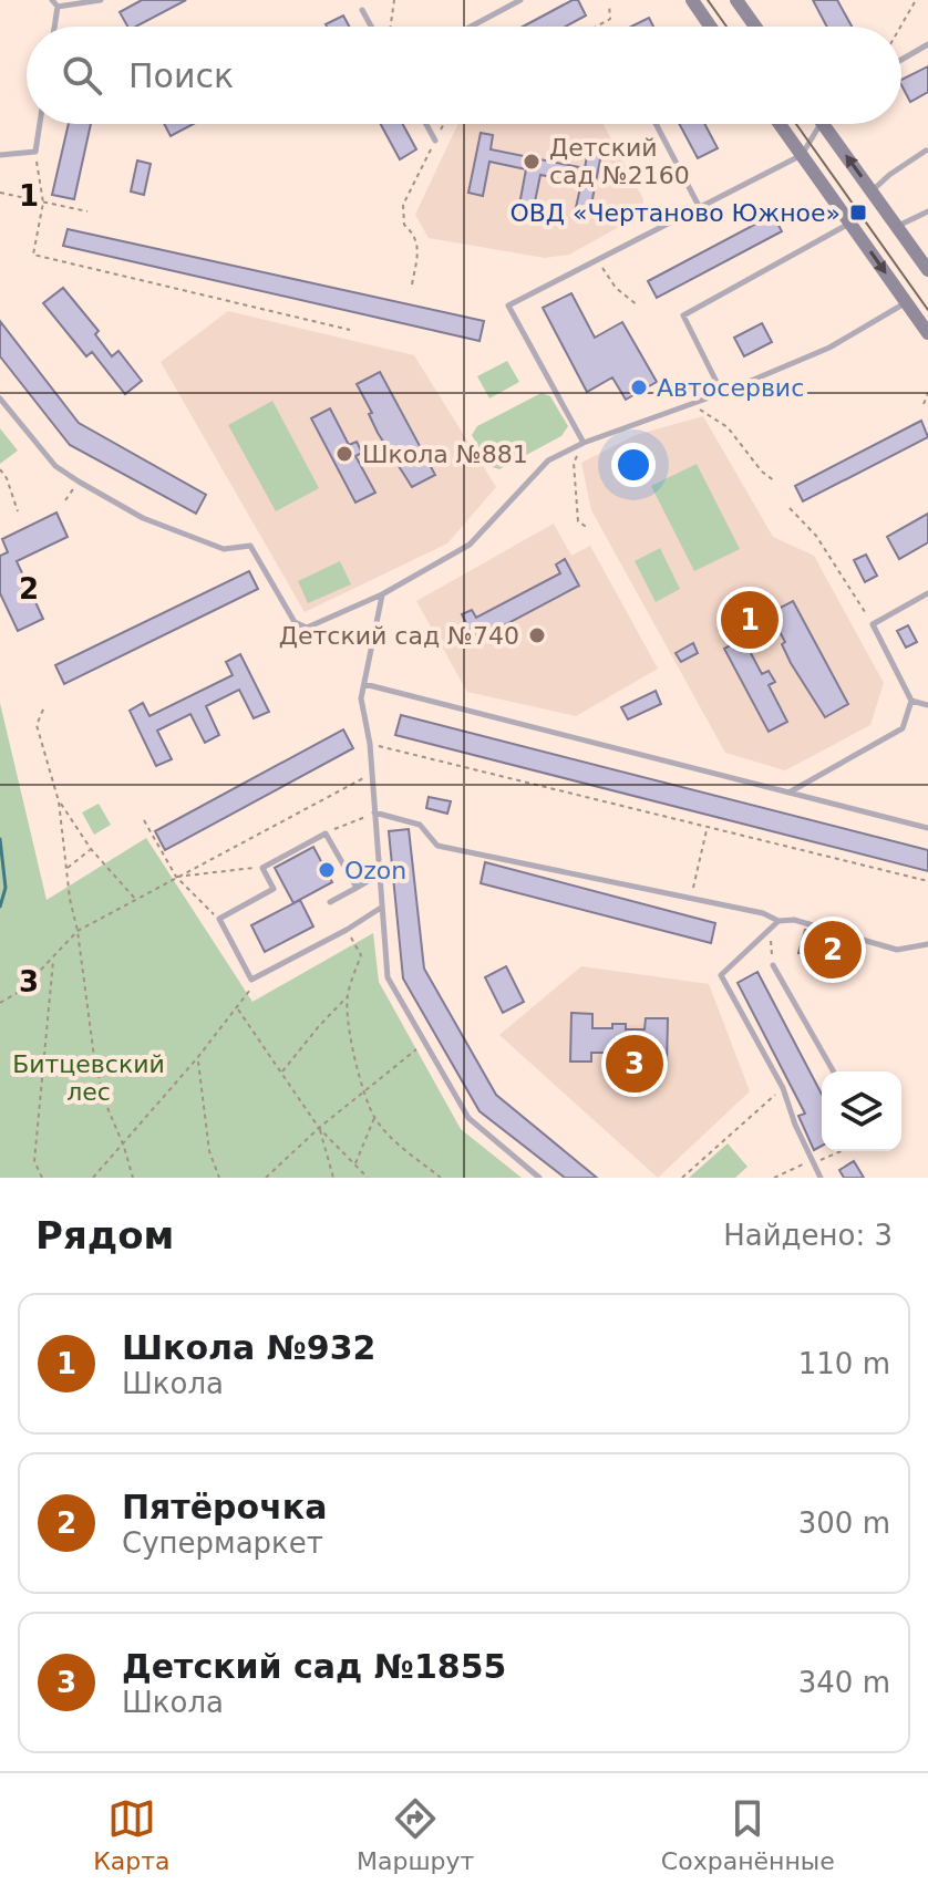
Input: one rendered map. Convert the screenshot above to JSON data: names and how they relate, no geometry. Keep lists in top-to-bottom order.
{
  "parks": ["Битцевский лес"],
  "places": {
    "other": [
      "Детский сад №2160",
      "Автосервис",
      "Школа №881",
      "Детский сад №740",
      "Ozon"
    ],
    "transit": ["ОВД «Чертаново Южное»"]
  },
  "page": {
    "search": "Поиск",
    "pins": ["1", "2", "3"],
    "heading": ["Рядом", "Найдено: 3"],
    "list": [
      {
        "mark": "1",
        "name": "Школа №932",
        "note": "Школа",
        "value": "110 m"
      },
      {
        "mark": "2",
        "name": "Пятёрочка",
        "note": "Супермаркет",
        "value": "300 m"
      },
      {
        "mark": "3",
        "name": "Детский сад №1855",
        "note": "Школа",
        "value": "340 m"
      }
    ],
    "nav": ["Карта", "Маршрут", "Сохранённые"]
  },
  "grid": {
    "rows": ["1", "2", "3"]
  }
}
